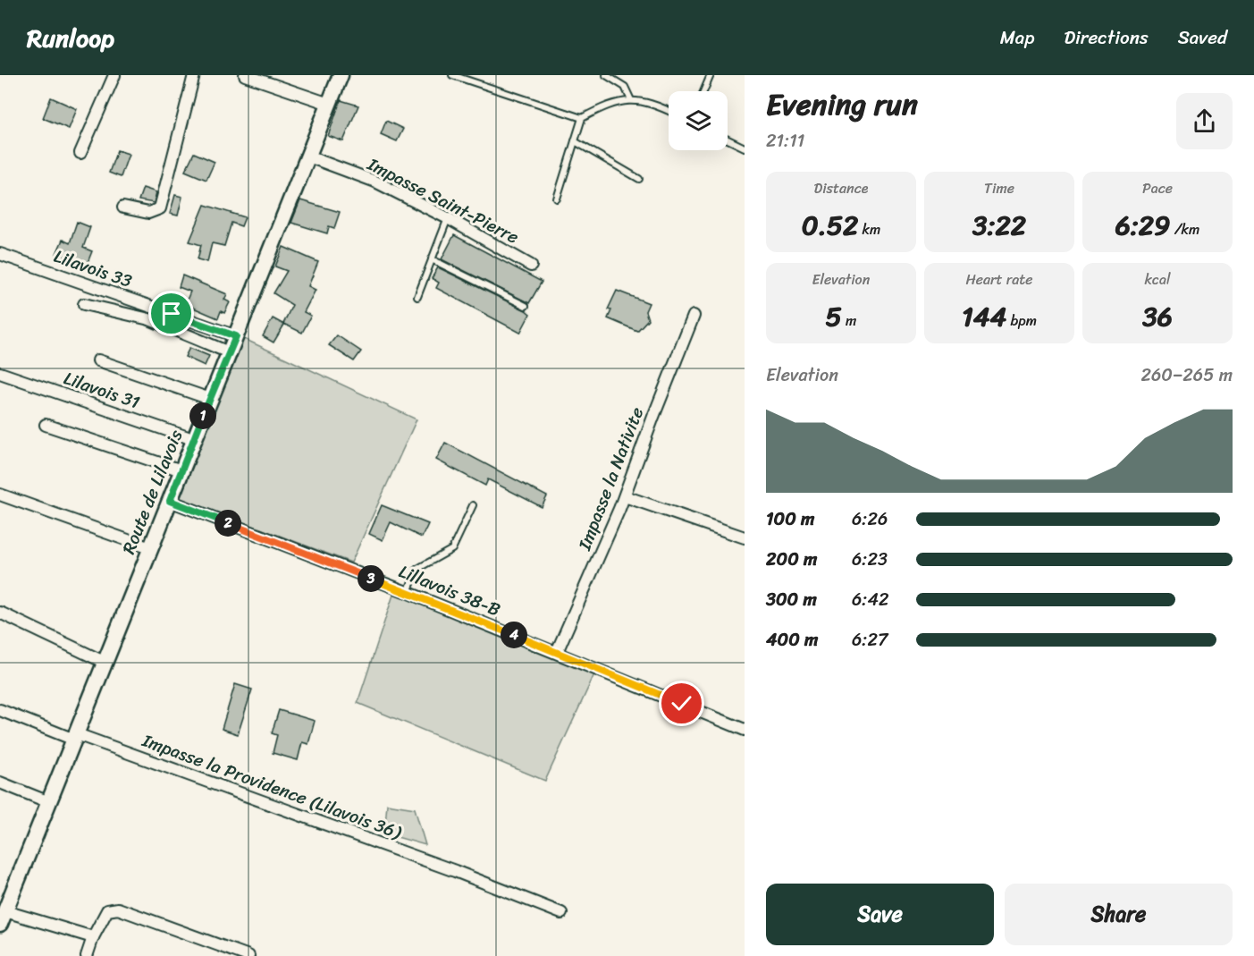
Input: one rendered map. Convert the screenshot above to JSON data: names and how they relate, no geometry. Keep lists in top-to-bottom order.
{
  "streets": {
    "main road": ["Route de Lilavois"],
    "street": [
      "Impasse Saint-Pierre",
      "Lilavois 33",
      "Lilavois 31",
      "Impasse la Nativite",
      "Lillavois 38-B",
      "Impasse la Providence (Lilavois 36)"
    ]
  },
  "crossings": [
    ["Impasse Saint-Pierre", "Route de Lilavois"],
    ["Lilavois 33", "Route de Lilavois"],
    ["Lilavois 31", "Route de Lilavois"],
    ["Impasse la Nativite", "Lillavois 38-B"],
    ["Route de Lilavois", "Lillavois 38-B"],
    ["Route de Lilavois", "Impasse la Providence (Lilavois 36)"]
  ],
  "page": {
    "header": "Runloop",
    "nav": ["Map", "Directions", "Saved"],
    "heading": ["Evening run", "21:11"],
    "stats": [
      ["Distance", "0.52 km"],
      ["Time", "3:22"],
      ["Pace", "6:29 /km"],
      ["Elevation", "5 m"],
      ["Heart rate", "144 bpm"],
      ["kcal", "36"]
    ],
    "chart": ["Elevation", "260–265 m"],
    "pins": [
      "1",
      "2",
      "3",
      "4"
    ],
    "list": [
      {
        "name": "100 m",
        "note": "6:26"
      },
      {
        "name": "200 m",
        "note": "6:23"
      },
      {
        "name": "300 m",
        "note": "6:42"
      },
      {
        "name": "400 m",
        "note": "6:27"
      }
    ],
    "buttons": ["Save", "Share"]
  }
}
